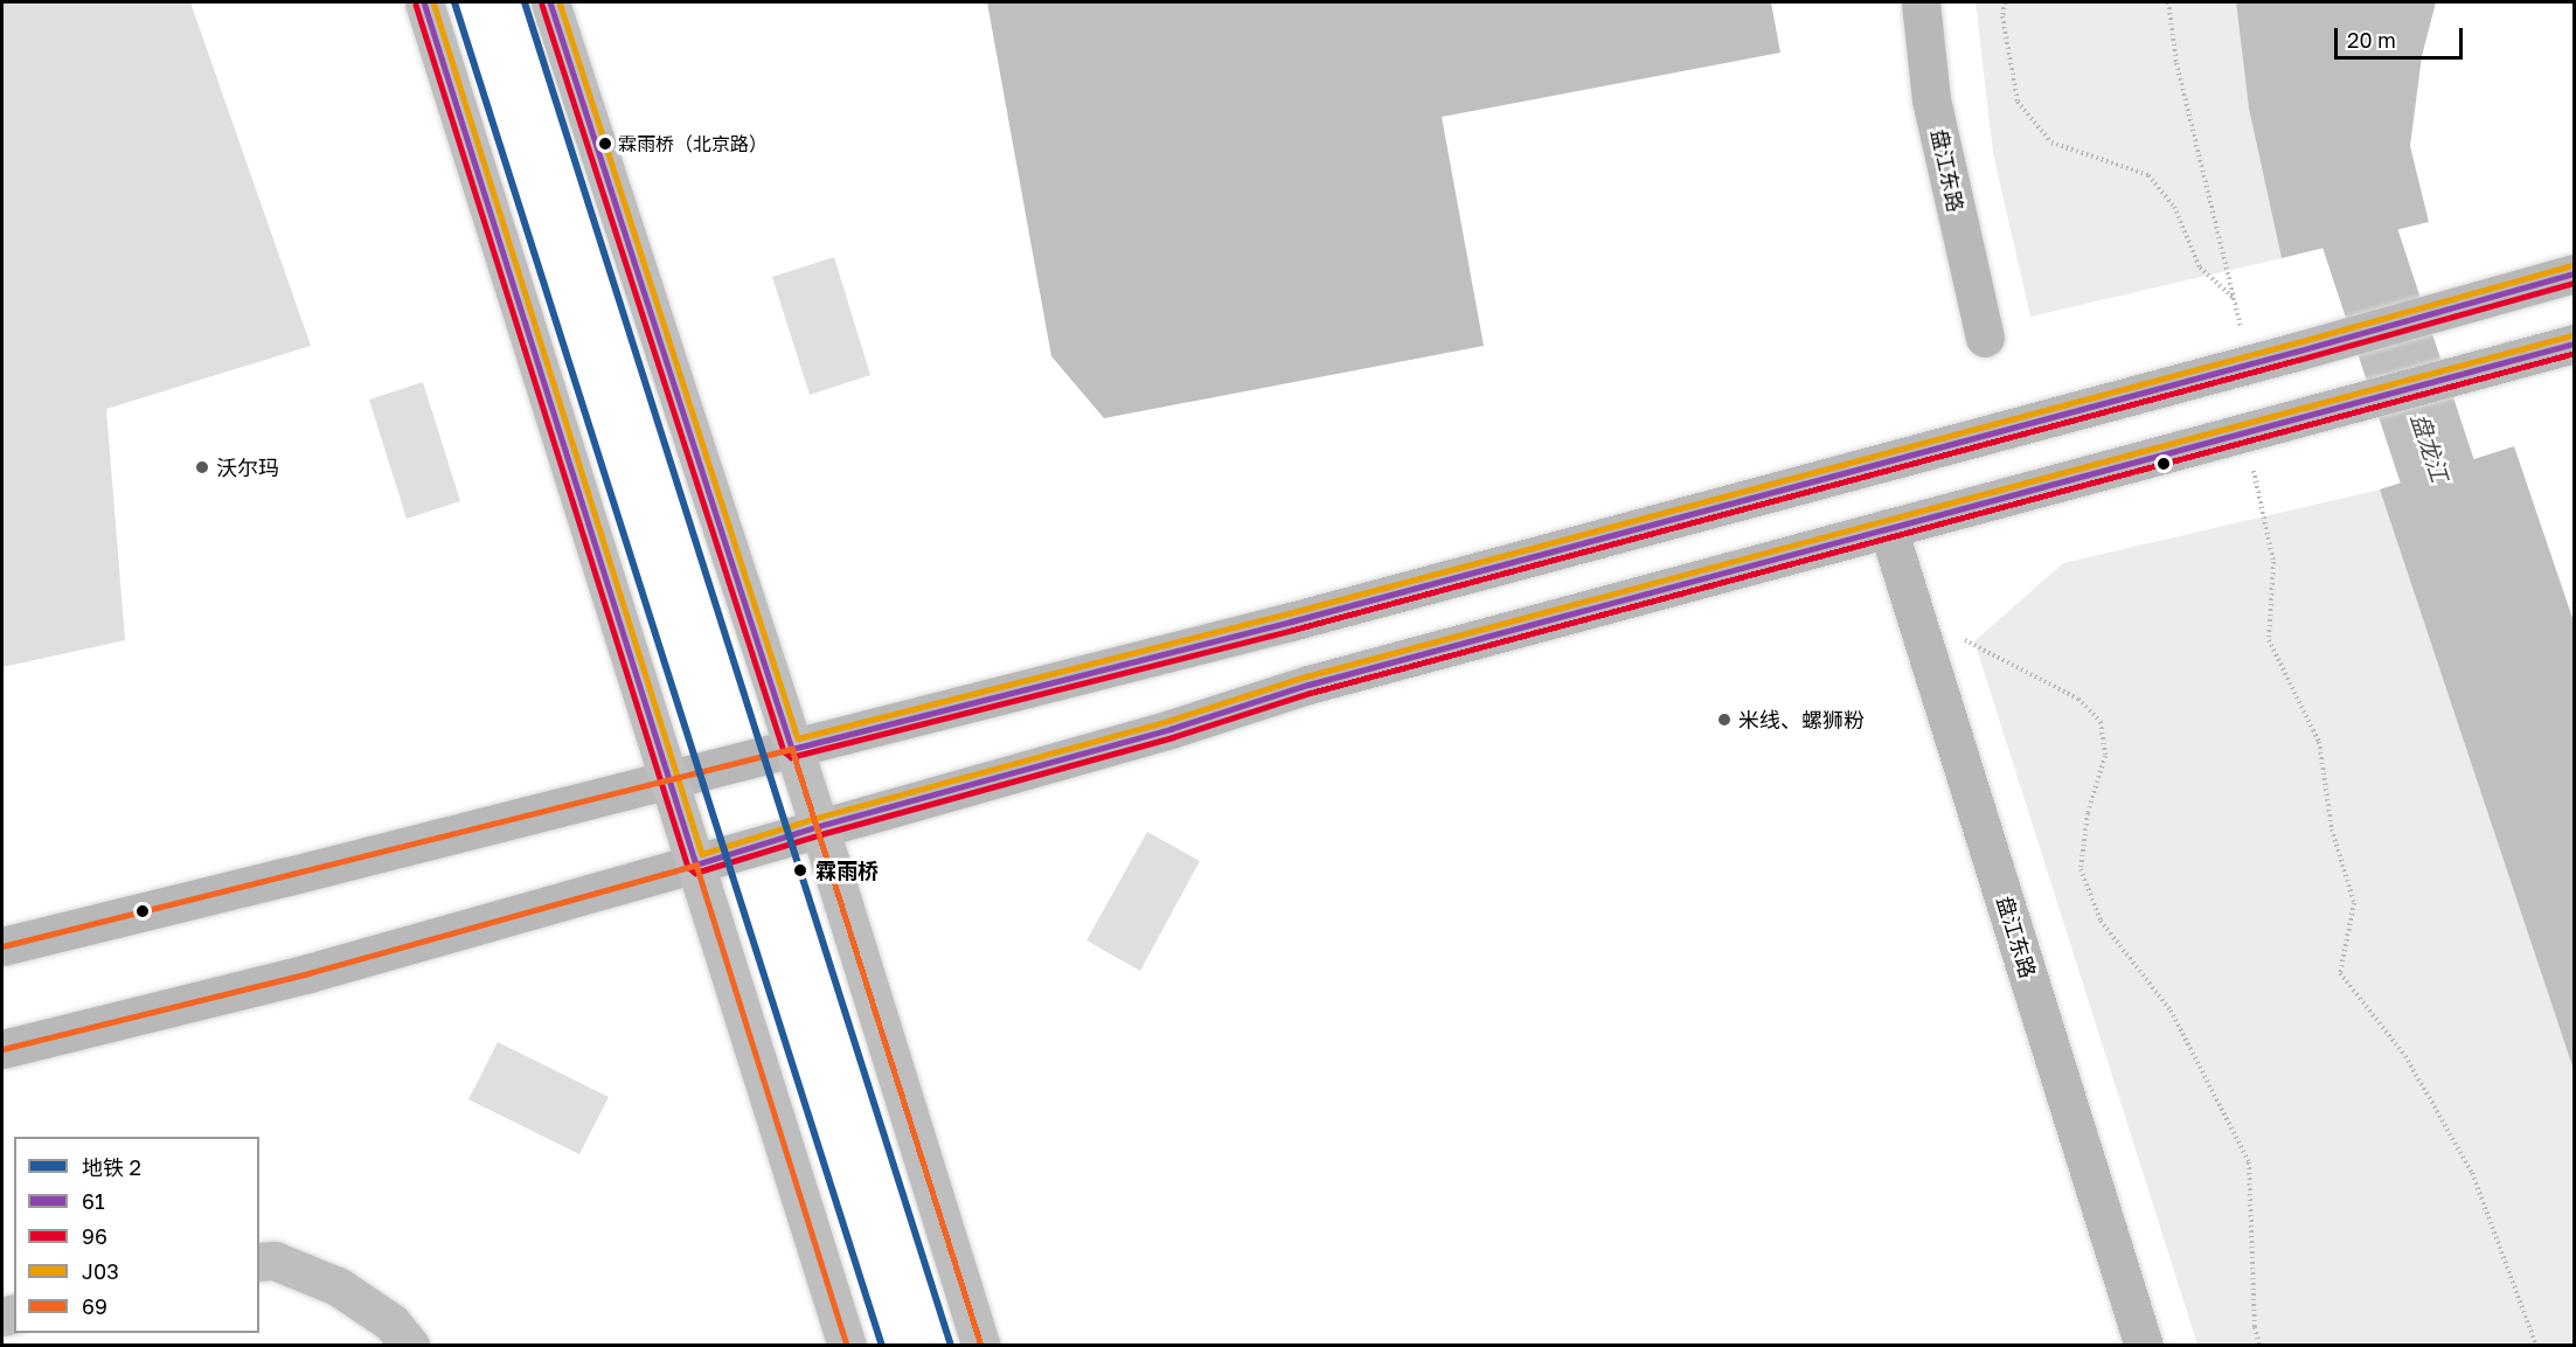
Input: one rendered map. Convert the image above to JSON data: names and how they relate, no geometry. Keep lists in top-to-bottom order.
{
  "streets": {
    "main road": ["盘江东路"]
  },
  "water": ["盘龙江"],
  "places": [
    "霖雨桥（北京路）",
    "沃尔玛",
    "米线、螺狮粉",
    "霖雨桥"
  ],
  "lines": [
    "metro line 2",
    "transit line 61",
    "transit line J03",
    "transit line 96",
    "transit line 69"
  ],
  "legend": [
    "地铁 2",
    "61",
    "96",
    "J03",
    "69"
  ],
  "scale_bar": "20 m"
}
